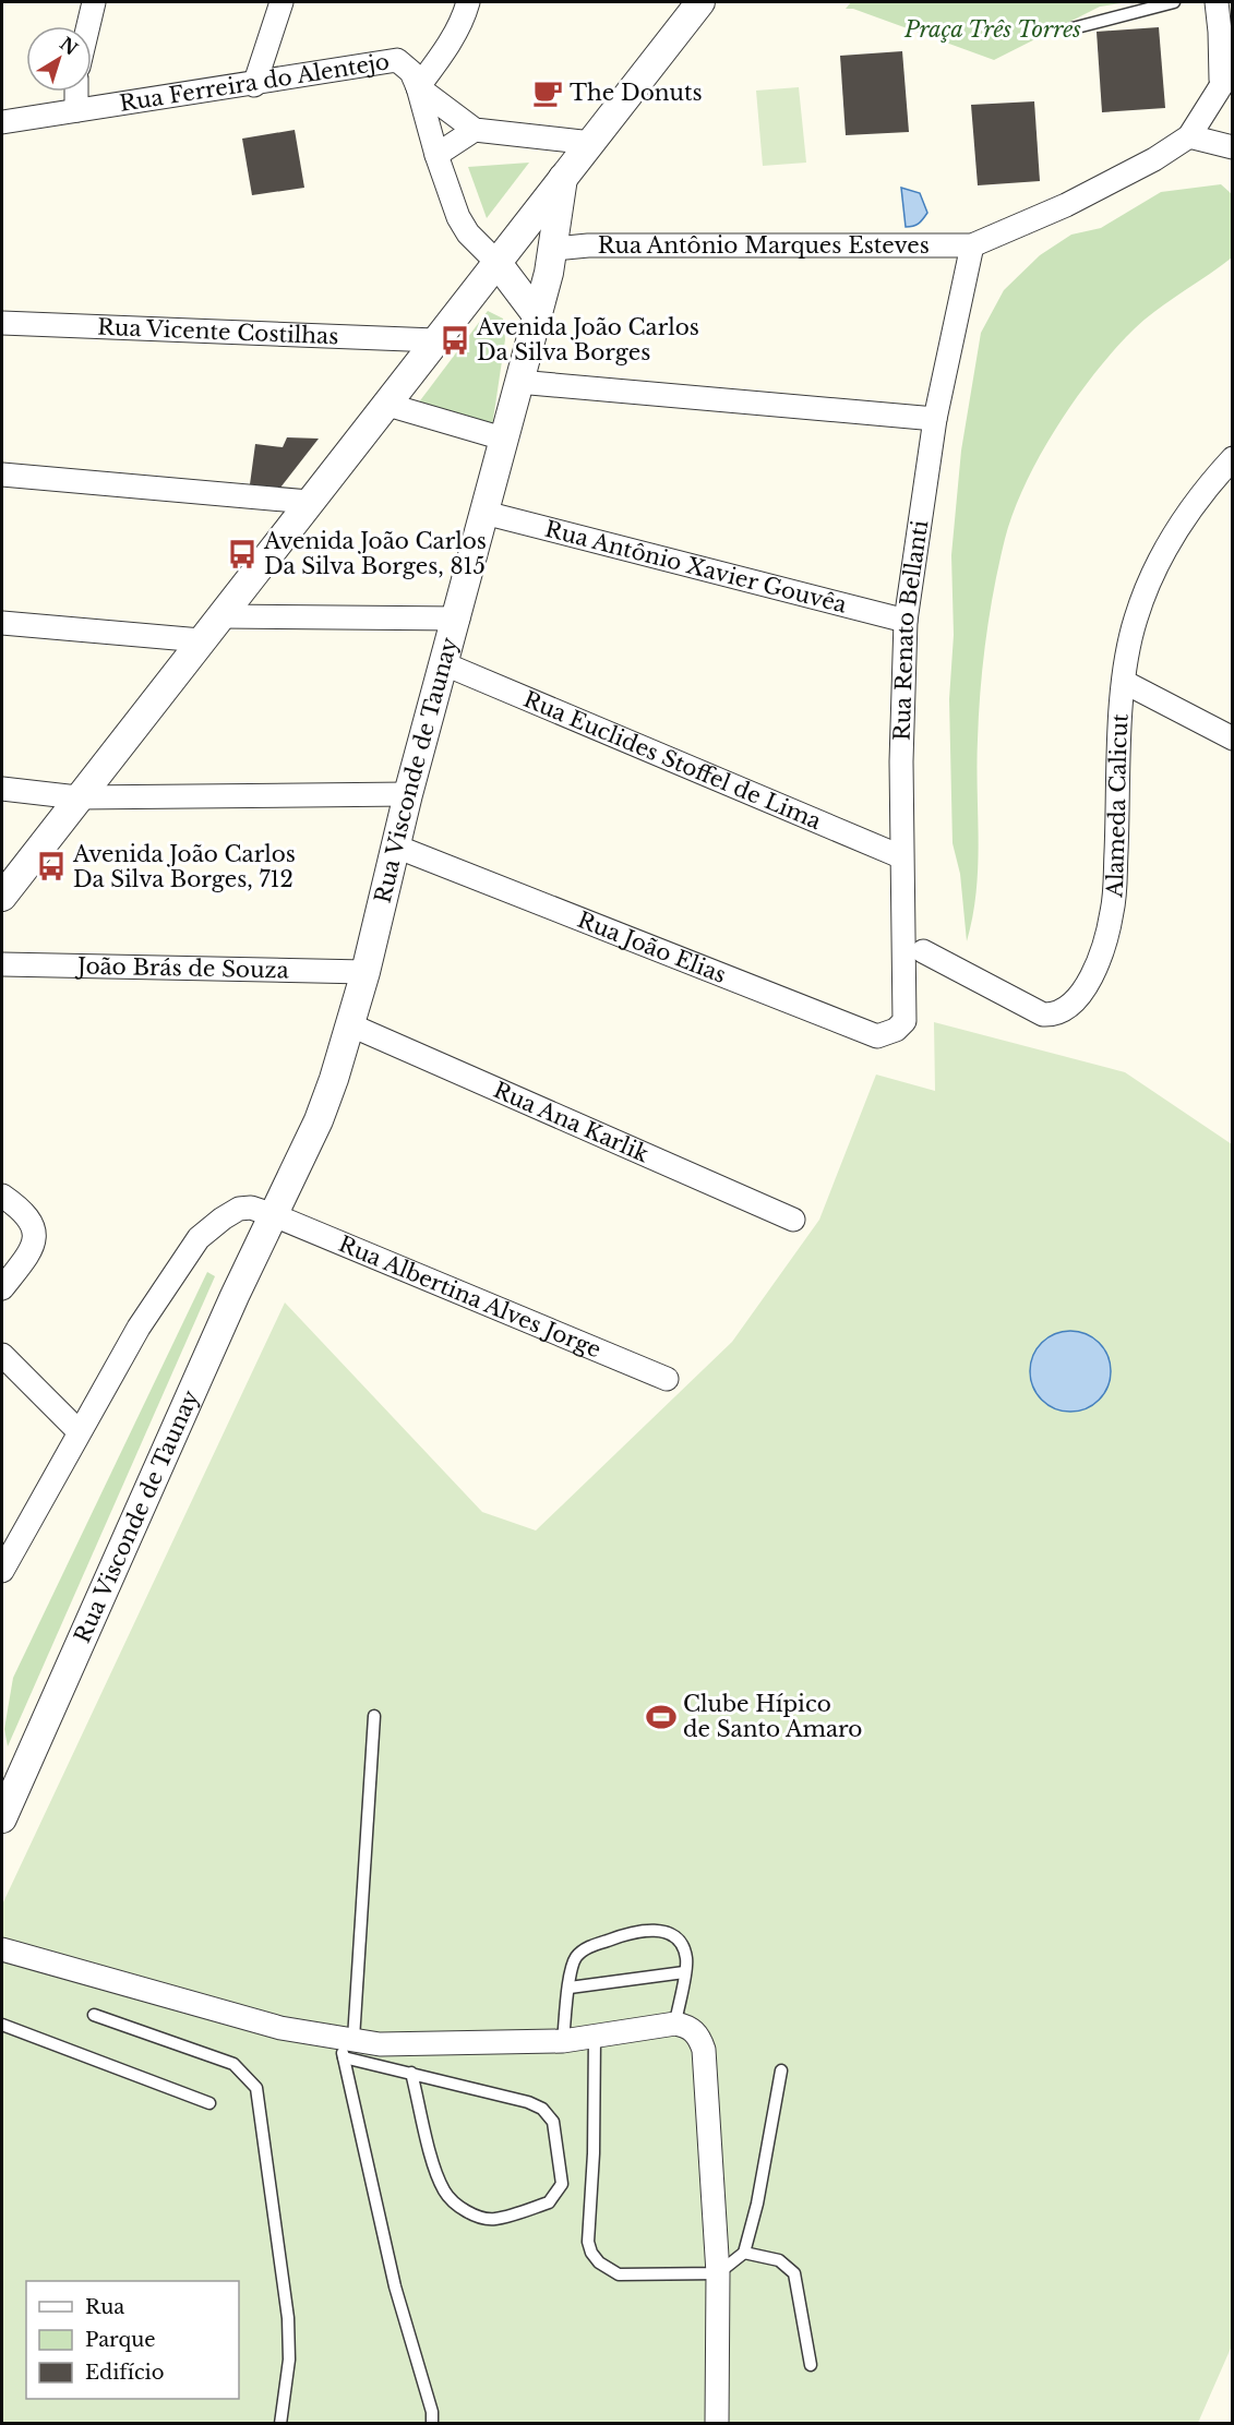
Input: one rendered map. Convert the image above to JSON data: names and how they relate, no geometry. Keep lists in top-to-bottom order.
{
  "streets": {
    "street": [
      "Rua Ferreira do Alentejo",
      "Rua Antônio Marques Esteves",
      "Rua Vicente Costilhas",
      "Rua Antônio Xavier Gouvêa",
      "Rua Renato Bellanti",
      "Rua Euclides Stoffel de Lima",
      "Rua Visconde de Taunay",
      "Alameda Calicut",
      "Rua João Elias",
      "João Brás de Souza",
      "Rua Ana Karlik",
      "Rua Albertina Alves Jorge"
    ]
  },
  "crossings": [
    ["Rua Antônio Marques Esteves", "Rua Renato Bellanti"],
    ["Rua Antônio Marques Esteves", "Rua Visconde de Taunay"],
    ["Rua Antônio Xavier Gouvêa", "Rua Renato Bellanti"],
    ["Rua Antônio Xavier Gouvêa", "Rua Visconde de Taunay"],
    ["Rua Renato Bellanti", "Rua Euclides Stoffel de Lima"],
    ["Rua Renato Bellanti", "Rua João Elias"],
    ["Rua Euclides Stoffel de Lima", "Rua Visconde de Taunay"],
    ["Rua Visconde de Taunay", "Rua João Elias"],
    ["Rua Visconde de Taunay", "João Brás de Souza"],
    ["Rua Visconde de Taunay", "Rua Ana Karlik"],
    ["Rua Visconde de Taunay", "Rua Albertina Alves Jorge"]
  ],
  "parks": ["Praça Três Torres"],
  "places": {
    "cafe": ["The Donuts"],
    "bus stop": ["Avenida João Carlos Da Silva Borges", "Avenida João Carlos Da Silva Borges, 815", "Avenida João Carlos Da Silva Borges, 712"],
    "sports": ["Clube Hípico de Santo Amaro"]
  },
  "legend": ["Rua", "Parque", "Edifício"],
  "north": "top right"
}
